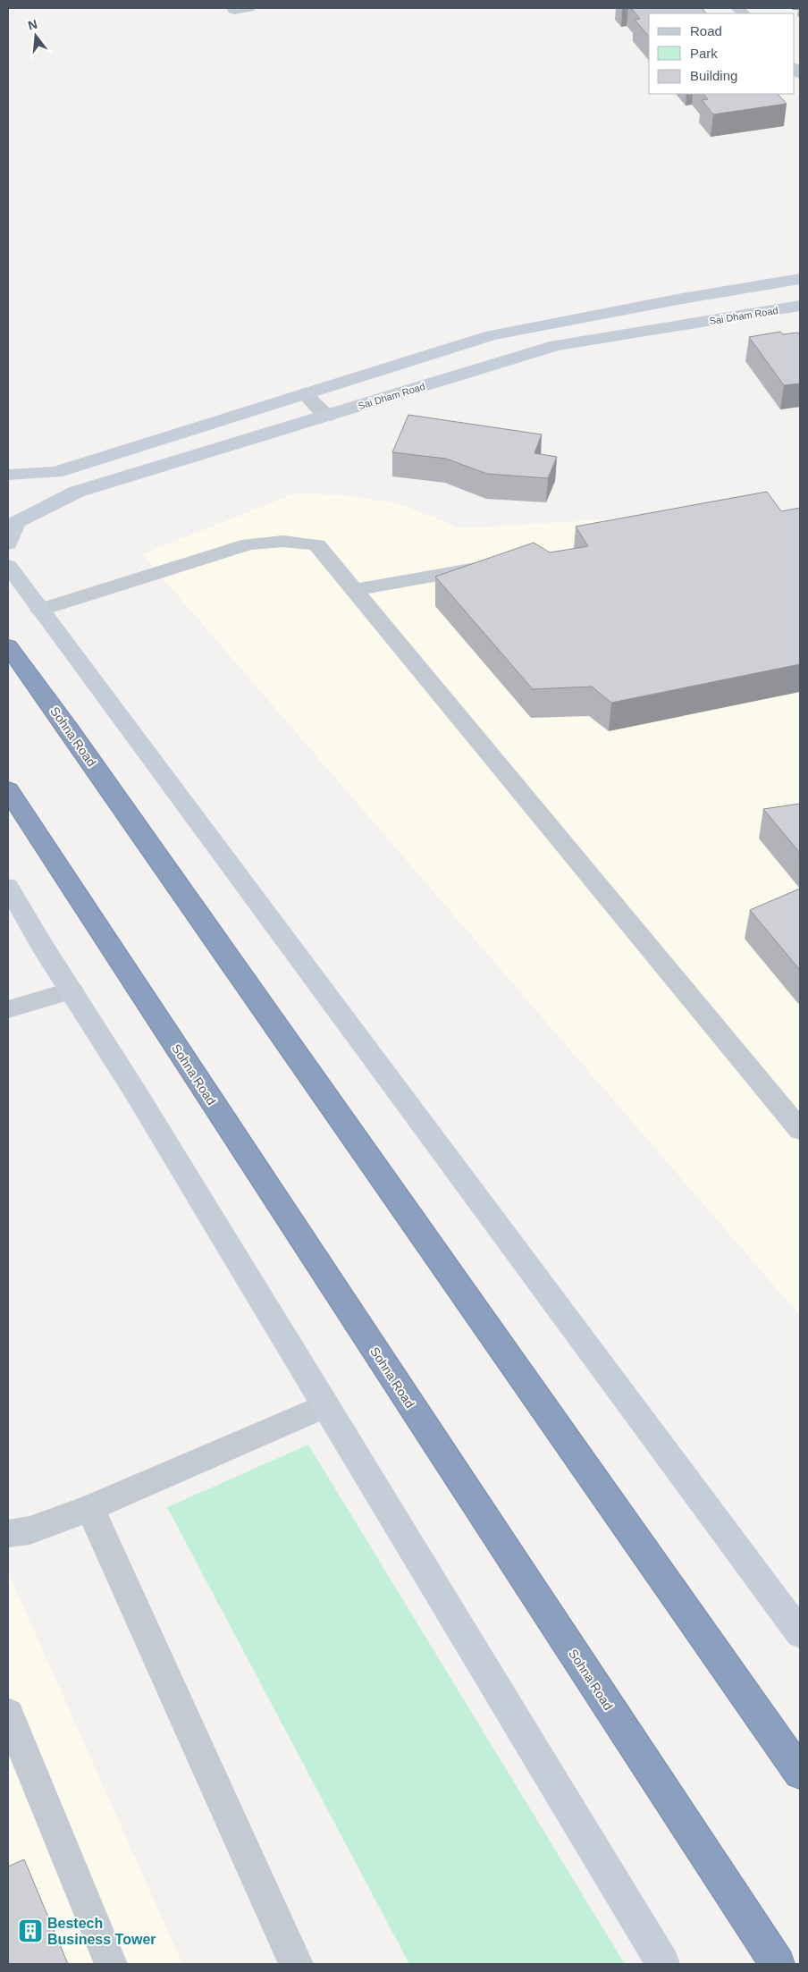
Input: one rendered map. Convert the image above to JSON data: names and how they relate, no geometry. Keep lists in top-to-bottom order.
{
  "streets": {
    "highway": ["Sohna Road"],
    "main road": ["Sai Dham Road"]
  },
  "places": {
    "building": ["Bestech Business Tower"]
  },
  "legend": ["Road", "Park", "Building"],
  "north": "top"
}
